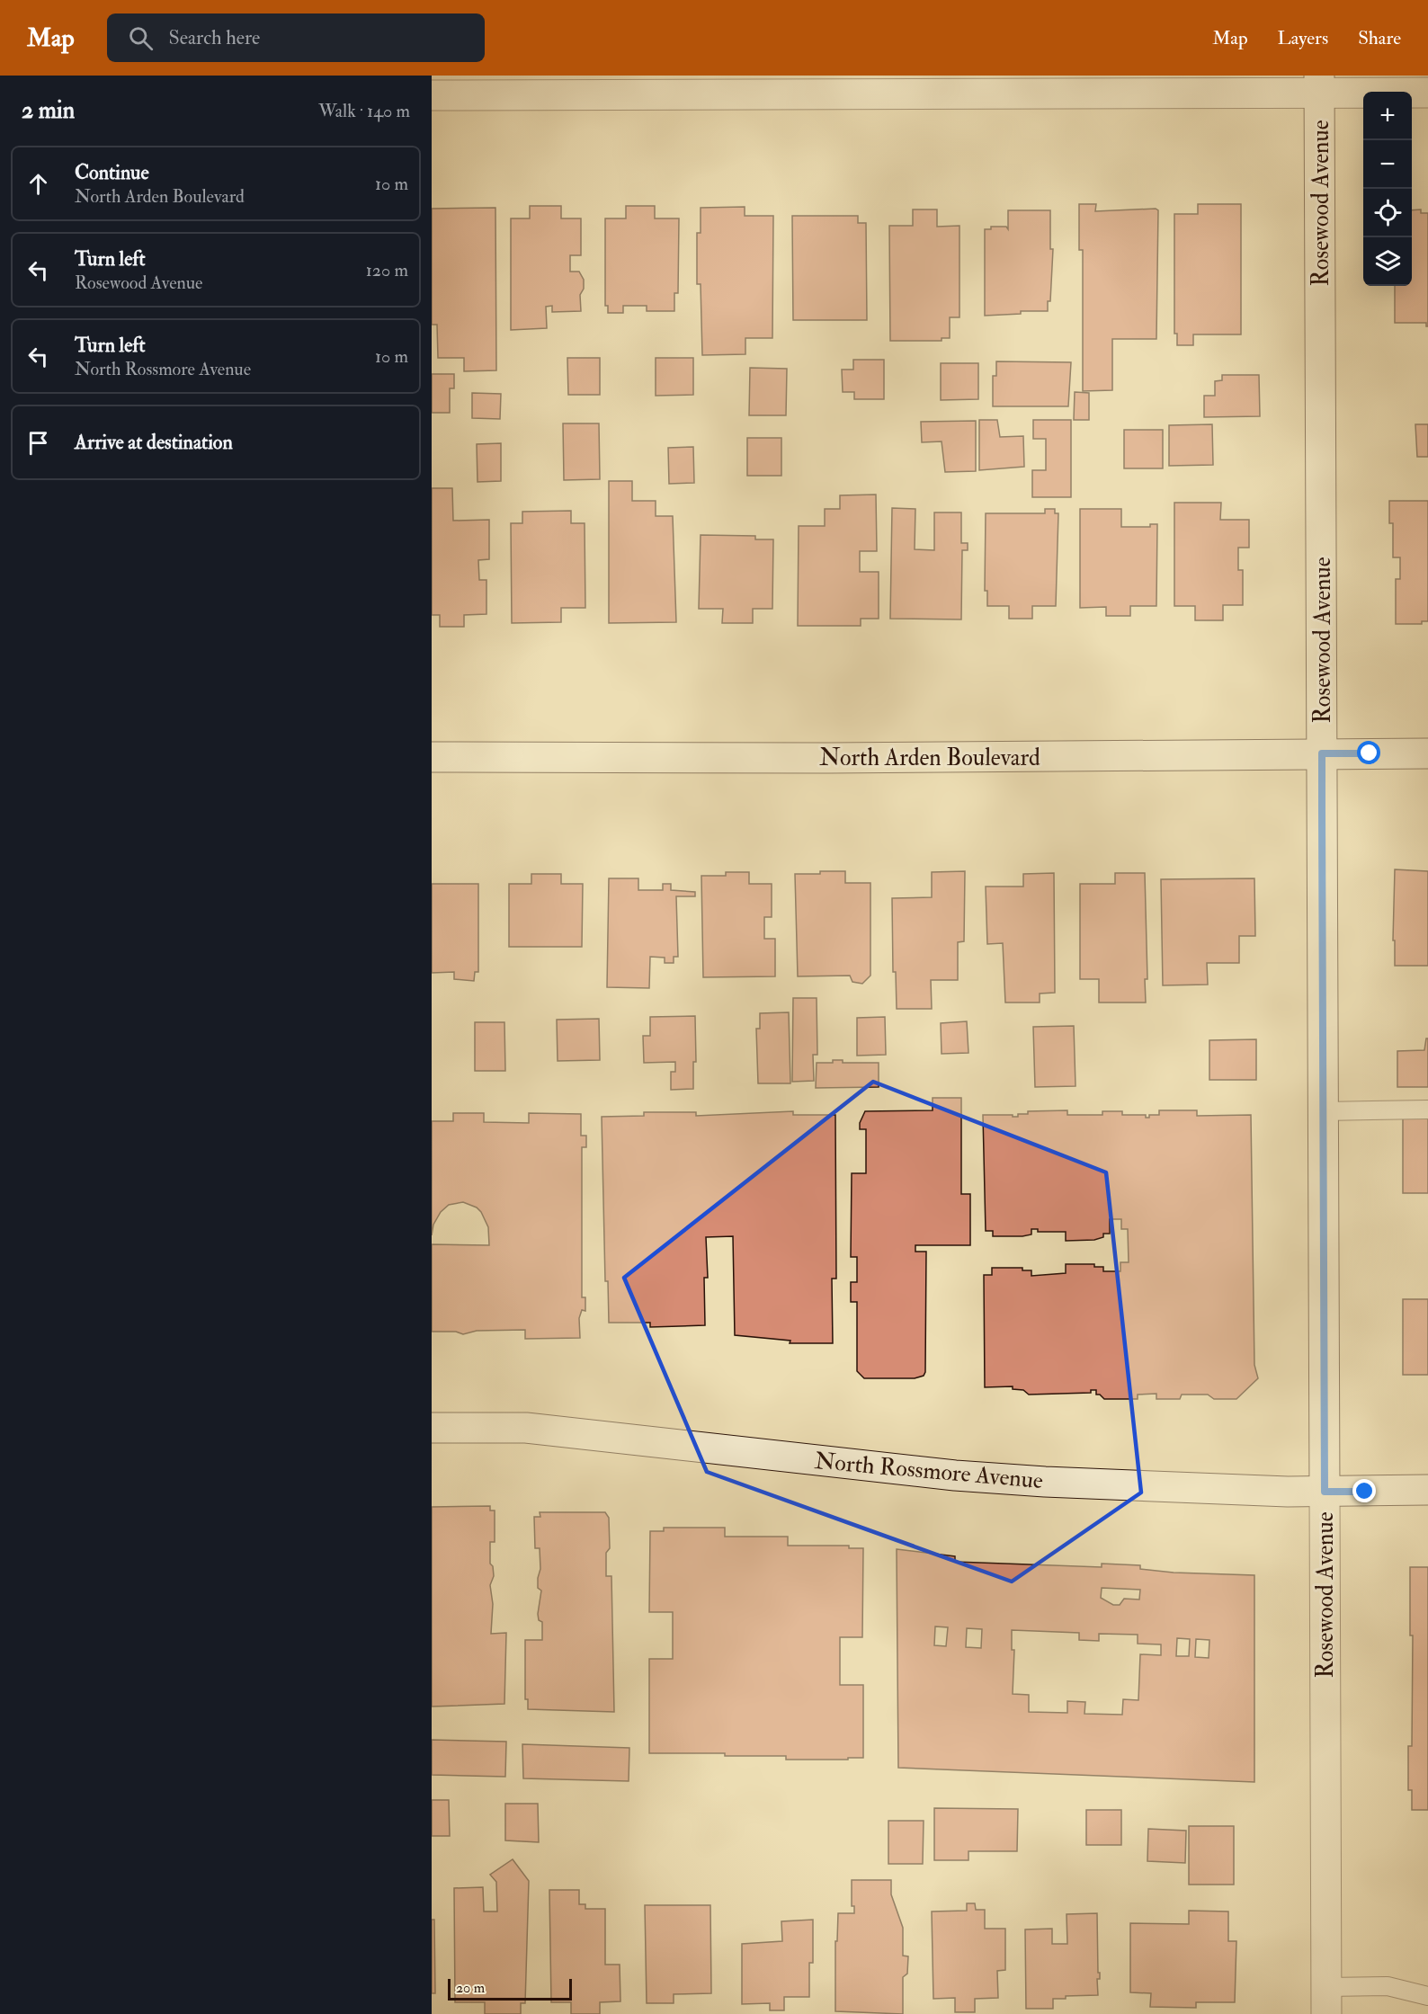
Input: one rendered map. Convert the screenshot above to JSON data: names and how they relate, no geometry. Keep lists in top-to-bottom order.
{
  "streets": {
    "street": ["Rosewood Avenue", "North Arden Boulevard", "North Rossmore Avenue"]
  },
  "crossings": [
    ["Rosewood Avenue", "North Arden Boulevard"],
    ["Rosewood Avenue", "North Rossmore Avenue"]
  ],
  "scale_bar": "20 m",
  "page": {
    "header": "Map",
    "search": "Search here",
    "nav": ["Map", "Layers", "Share"],
    "heading": ["2 min", "Walk · 140 m"],
    "map_buttons": ["+", "−"],
    "list": [
      ["Continue", "North Arden Boulevard", "10 m"],
      ["Turn left", "Rosewood Avenue", "120 m"],
      ["Turn left", "North Rossmore Avenue", "10 m"],
      "Arrive at destination"
    ],
    "scale": "20 m"
  }
}
